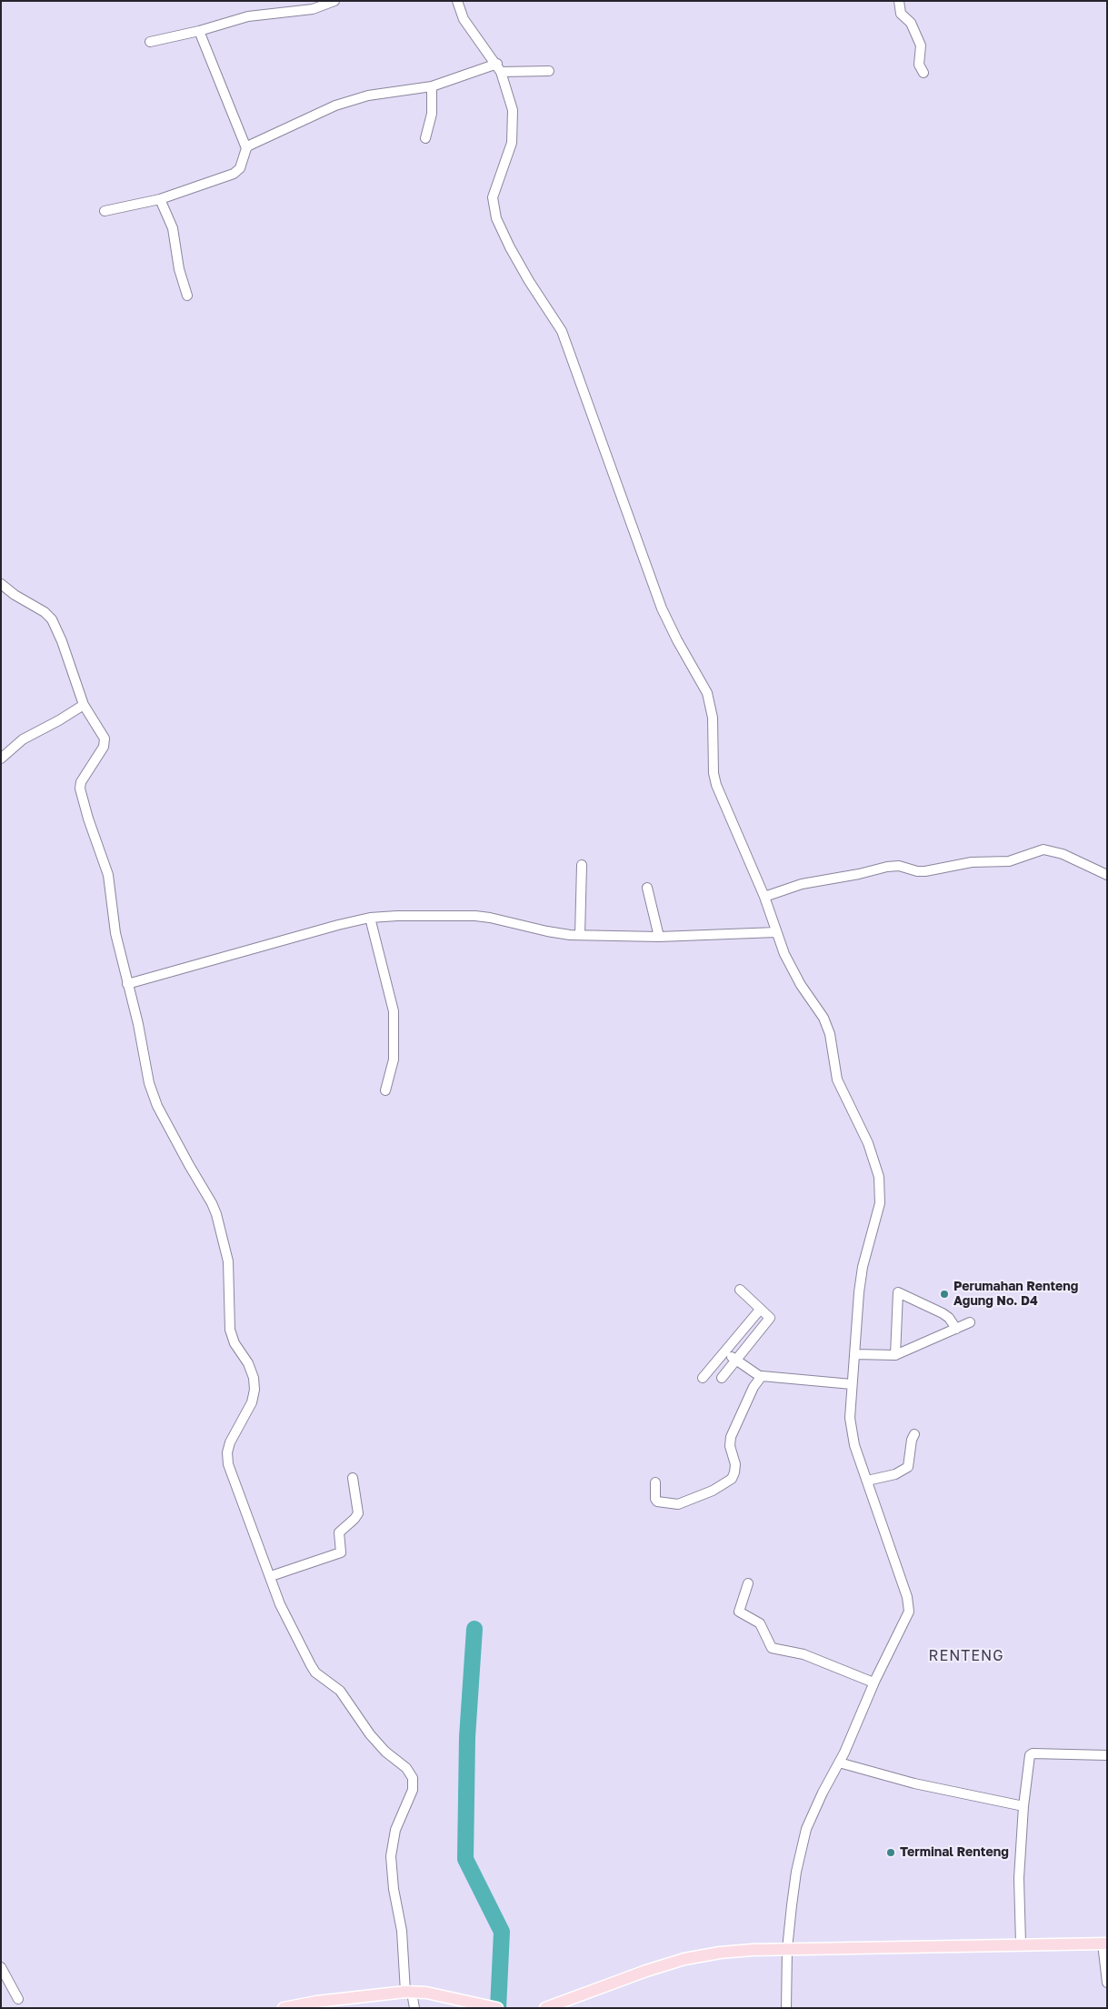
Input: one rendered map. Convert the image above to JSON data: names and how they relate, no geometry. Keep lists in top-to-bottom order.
{
  "districts": ["RENTENG"],
  "places": ["Perumahan Renteng Agung No. D4", "Terminal Renteng"]
}
